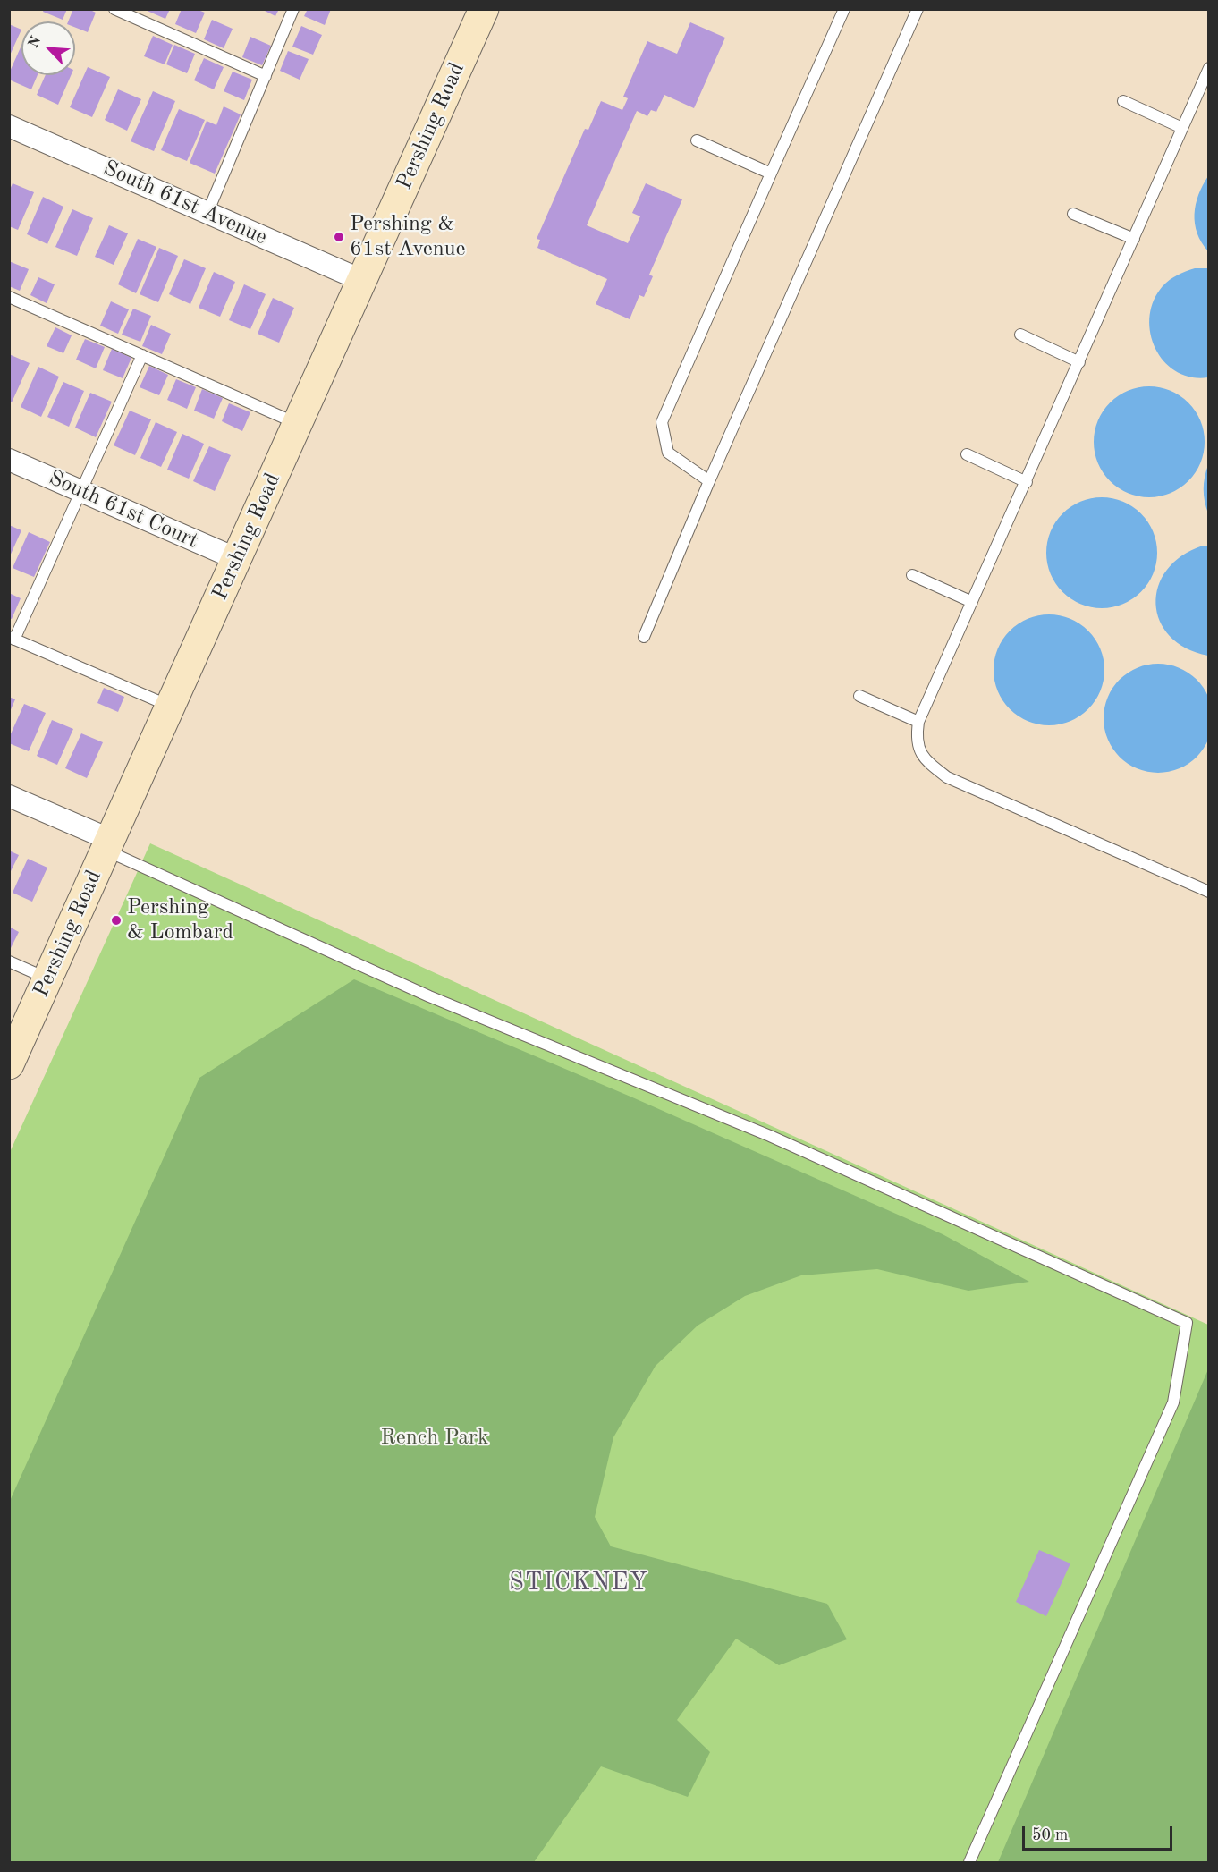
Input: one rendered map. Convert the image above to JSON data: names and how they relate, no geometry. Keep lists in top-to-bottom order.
{
  "streets": {
    "main road": ["Pershing Road"],
    "street": ["South 61st Avenue", "South 61st Court"]
  },
  "crossings": [
    ["Pershing Road", "South 61st Avenue"],
    ["Pershing Road", "South 61st Court"]
  ],
  "districts": ["STICKNEY"],
  "parks": ["Rench Park"],
  "places": ["Pershing & 61st Avenue", "Pershing & Lombard"],
  "scale_bar": "50 m",
  "north": "top left"
}
